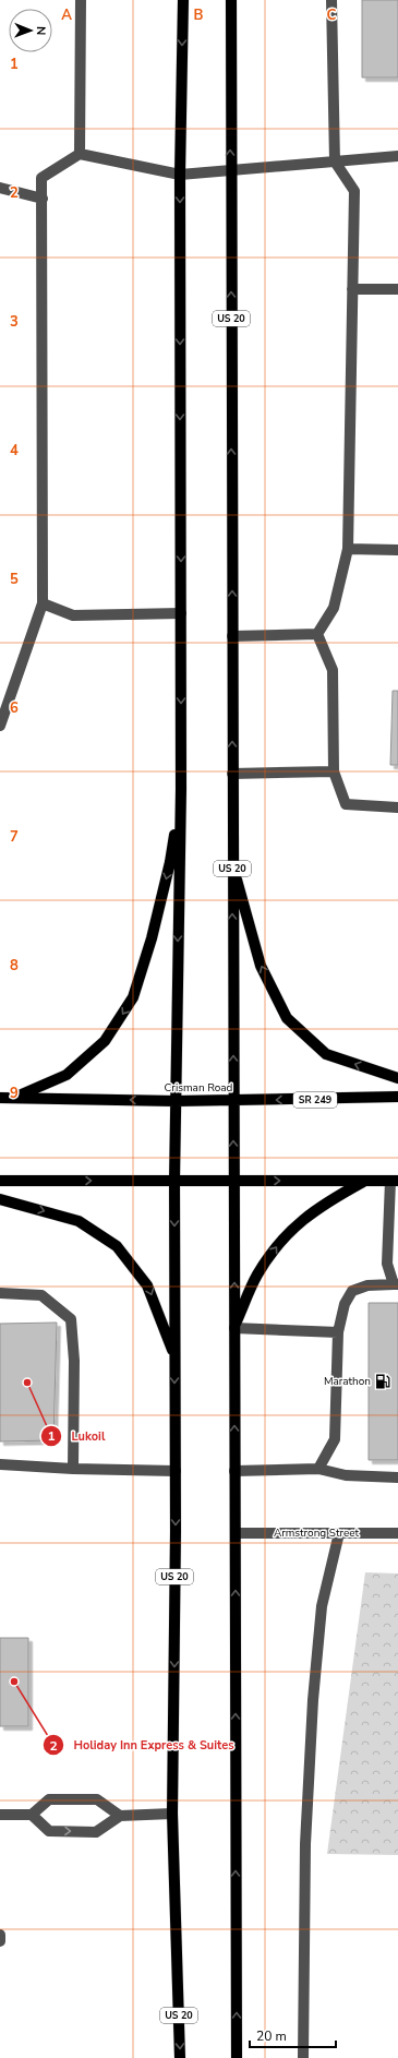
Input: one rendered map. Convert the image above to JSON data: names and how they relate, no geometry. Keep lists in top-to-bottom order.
{
  "streets": {
    "main road": ["US 20", "Crisman Road", "SR 249"],
    "street": ["Armstrong Street"]
  },
  "crossings": [
    ["US 20", "Crisman Road"],
    ["US 20", "Armstrong Street"]
  ],
  "places": {
    "fuel station": ["Marathon"],
    "other": ["Lukoil", "Holiday Inn Express & Suites"]
  },
  "scale_bar": "20 m",
  "north": "right",
  "grid": {
    "columns": ["A", "B", "C"],
    "rows": [
      "1",
      "2",
      "3",
      "4",
      "5",
      "6",
      "7",
      "8",
      "9"
    ]
  }
}
